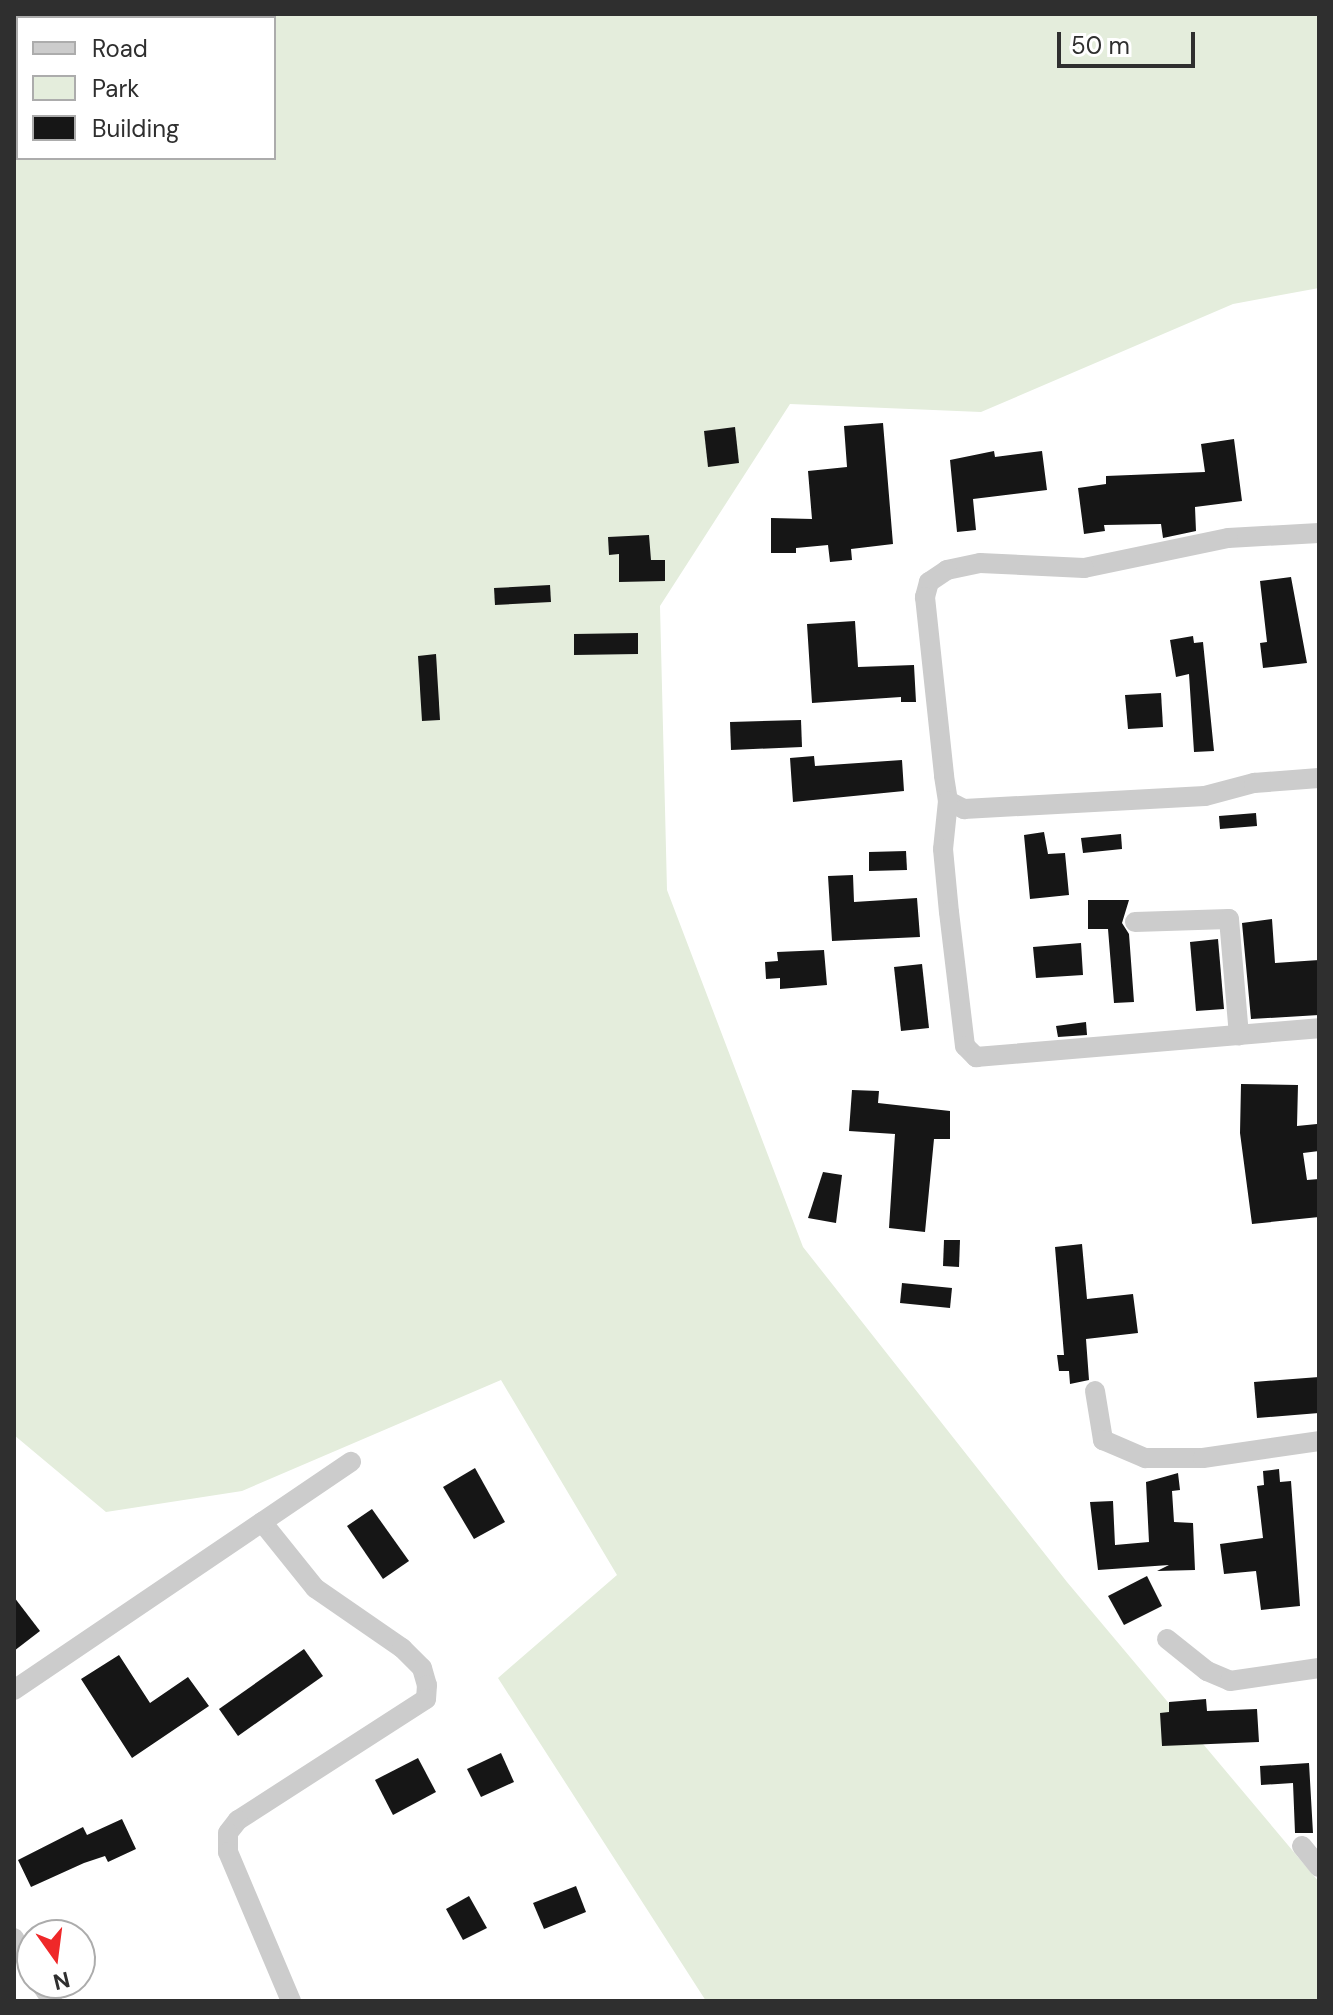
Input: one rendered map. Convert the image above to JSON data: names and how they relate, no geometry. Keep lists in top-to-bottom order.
{
  "legend": ["Road", "Park", "Building"],
  "scale_bar": "50 m",
  "north": "bottom"
}
